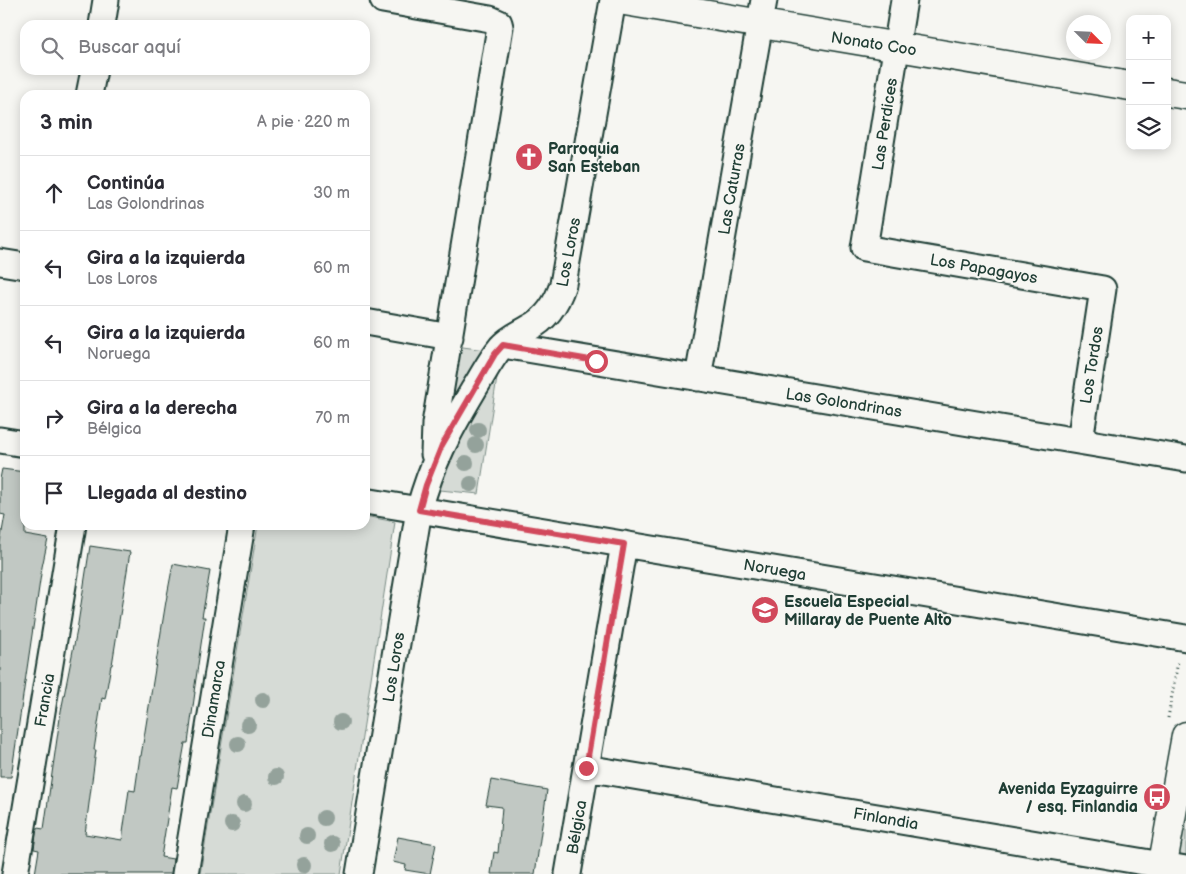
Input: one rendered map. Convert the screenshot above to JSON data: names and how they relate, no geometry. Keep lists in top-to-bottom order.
{
  "streets": {
    "street": [
      "Nonato Coo",
      "Las Perdices",
      "Las Caturras",
      "Los Loros",
      "Los Papagayos",
      "Los Tordos",
      "Las Golondrinas",
      "Noruega",
      "Dinamarca",
      "Francia",
      "Finlandia",
      "Bélgica"
    ]
  },
  "crossings": [
    ["Nonato Coo", "Las Perdices"],
    ["Nonato Coo", "Las Caturras"],
    ["Las Perdices", "Los Papagayos"],
    ["Las Caturras", "Las Golondrinas"],
    ["Los Loros", "Las Golondrinas"],
    ["Los Loros", "Noruega"],
    ["Los Papagayos", "Los Tordos"],
    ["Los Tordos", "Las Golondrinas"],
    ["Noruega", "Bélgica"],
    ["Finlandia", "Bélgica"]
  ],
  "places": {
    "church": ["Parroquia San Esteban"],
    "school or university": ["Escuela Especial Millaray de Puente Alto"],
    "bus stop": ["Avenida Eyzaguirre / esq. Finlandia"]
  },
  "north": "bottom right",
  "page": {
    "map_buttons": ["+", "−"],
    "search": "Buscar aquí",
    "heading": ["3 min", "A pie · 220 m"],
    "list": [
      ["Continúa", "Las Golondrinas", "30 m"],
      ["Gira a la izquierda", "Los Loros", "60 m"],
      ["Gira a la izquierda", "Noruega", "60 m"],
      ["Gira a la derecha", "Bélgica", "70 m"],
      "Llegada al destino"
    ]
  }
}
